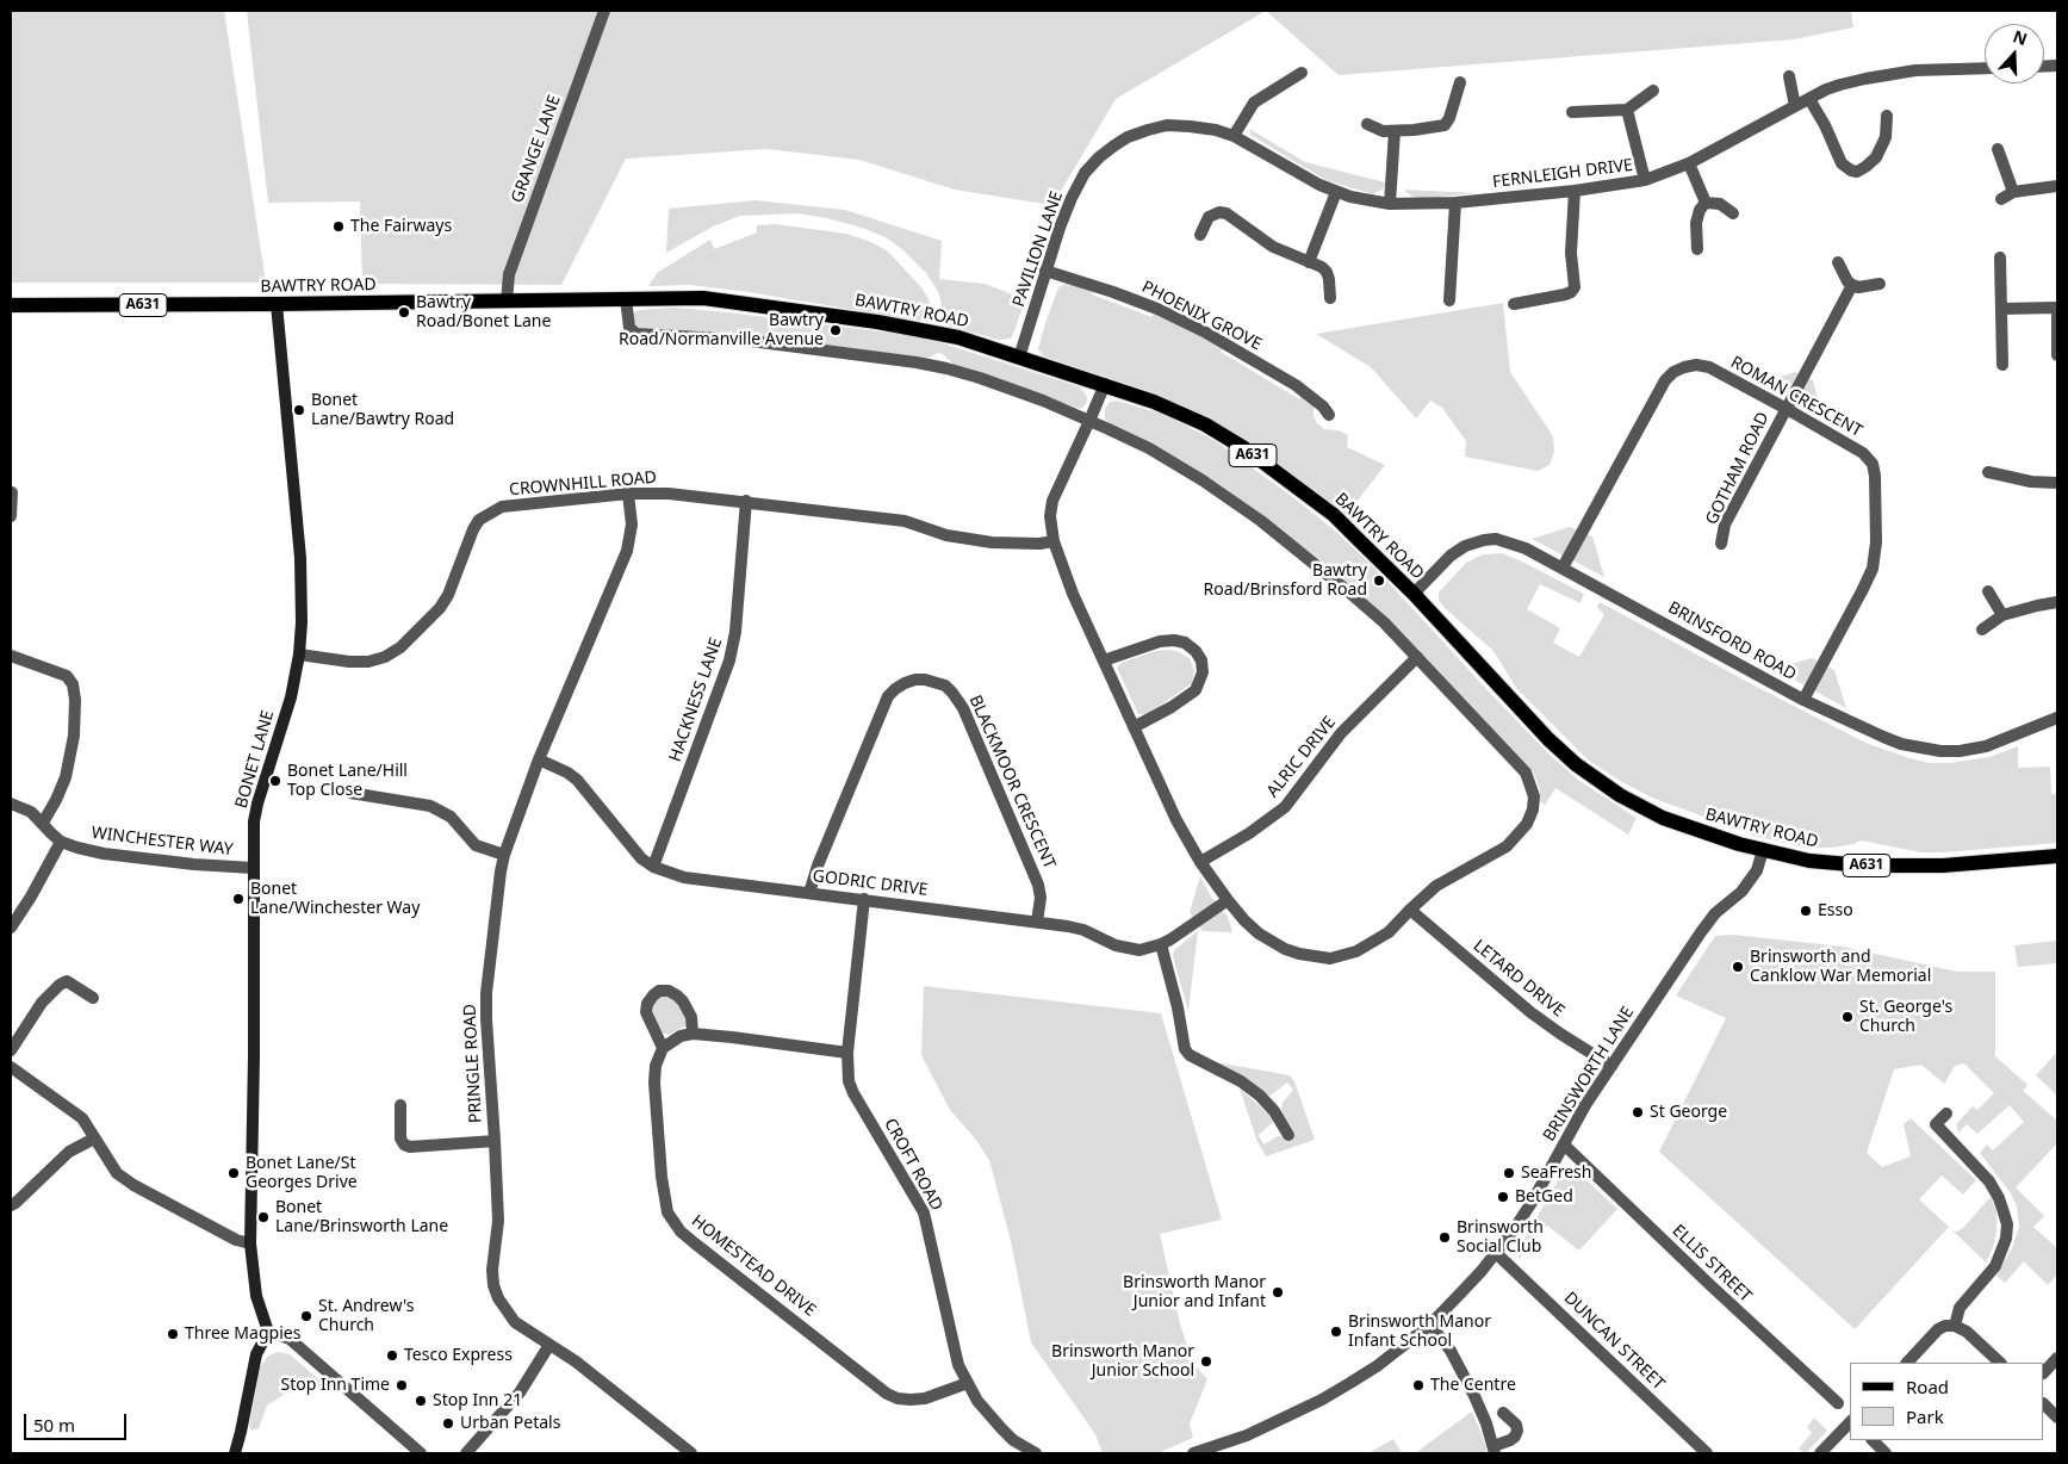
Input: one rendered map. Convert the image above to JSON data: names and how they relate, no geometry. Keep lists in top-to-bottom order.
{
  "streets": {
    "main road": ["BAWTRY ROAD", "A631", "BONET LANE"],
    "street": [
      "GRANGE LANE",
      "FERNLEIGH DRIVE",
      "PAVILION LANE",
      "PHOENIX GROVE",
      "ROMAN CRESCENT",
      "GOTHAM ROAD",
      "CROWNHILL ROAD",
      "BRINSFORD ROAD",
      "HACKNESS LANE",
      "ALRIC DRIVE",
      "BLACKMOOR CRESCENT",
      "WINCHESTER WAY",
      "GODRIC DRIVE",
      "LETARD DRIVE",
      "PRINGLE ROAD",
      "BRINSWORTH LANE",
      "CROFT ROAD",
      "ELLIS STREET",
      "HOMESTEAD DRIVE",
      "DUNCAN STREET"
    ]
  },
  "crossings": [
    ["GRANGE LANE", "BAWTRY ROAD"],
    ["FERNLEIGH DRIVE", "PAVILION LANE"],
    ["PAVILION LANE", "BAWTRY ROAD"],
    ["PAVILION LANE", "PHOENIX GROVE"],
    ["BAWTRY ROAD", "BRINSFORD ROAD"],
    ["BAWTRY ROAD", "BONET LANE"],
    ["BAWTRY ROAD", "BRINSWORTH LANE"],
    ["ROMAN CRESCENT", "GOTHAM ROAD"],
    ["ROMAN CRESCENT", "BRINSFORD ROAD"],
    ["CROWNHILL ROAD", "HACKNESS LANE"],
    ["CROWNHILL ROAD", "BONET LANE"],
    ["CROWNHILL ROAD", "PRINGLE ROAD"],
    ["HACKNESS LANE", "GODRIC DRIVE"],
    ["BONET LANE", "WINCHESTER WAY"],
    ["BLACKMOOR CRESCENT", "GODRIC DRIVE"],
    ["GODRIC DRIVE", "PRINGLE ROAD"],
    ["GODRIC DRIVE", "CROFT ROAD"],
    ["LETARD DRIVE", "BRINSWORTH LANE"],
    ["BRINSWORTH LANE", "ELLIS STREET"],
    ["BRINSWORTH LANE", "DUNCAN STREET"],
    ["CROFT ROAD", "HOMESTEAD DRIVE"]
  ],
  "places": [
    "The Fairways",
    "Bawtry Road/Bonet Lane",
    "Bawtry Road/Normanville Avenue",
    "Bonet Lane/Bawtry Road",
    "Bawtry Road/Brinsford Road",
    "Bonet Lane/Hill Top Close",
    "Bonet Lane/Winchester Way",
    "Esso",
    "Brinsworth and Canklow War Memorial",
    "St. George's Church",
    "St George",
    "Bonet Lane/St Georges Drive",
    "SeaFresh",
    "BetGed",
    "Bonet Lane/Brinsworth Lane",
    "Brinsworth Social Club",
    "Brinsworth Manor Junior and Infant",
    "St. Andrew's Church",
    "Brinsworth Manor Infant School",
    "Three Magpies",
    "Tesco Express",
    "Brinsworth Manor Junior School",
    "Stop Inn Time",
    "The Centre",
    "Stop Inn 21",
    "Urban Petals"
  ],
  "legend": ["Road", "Park"],
  "scale_bar": "50 m",
  "north": "top"
}
